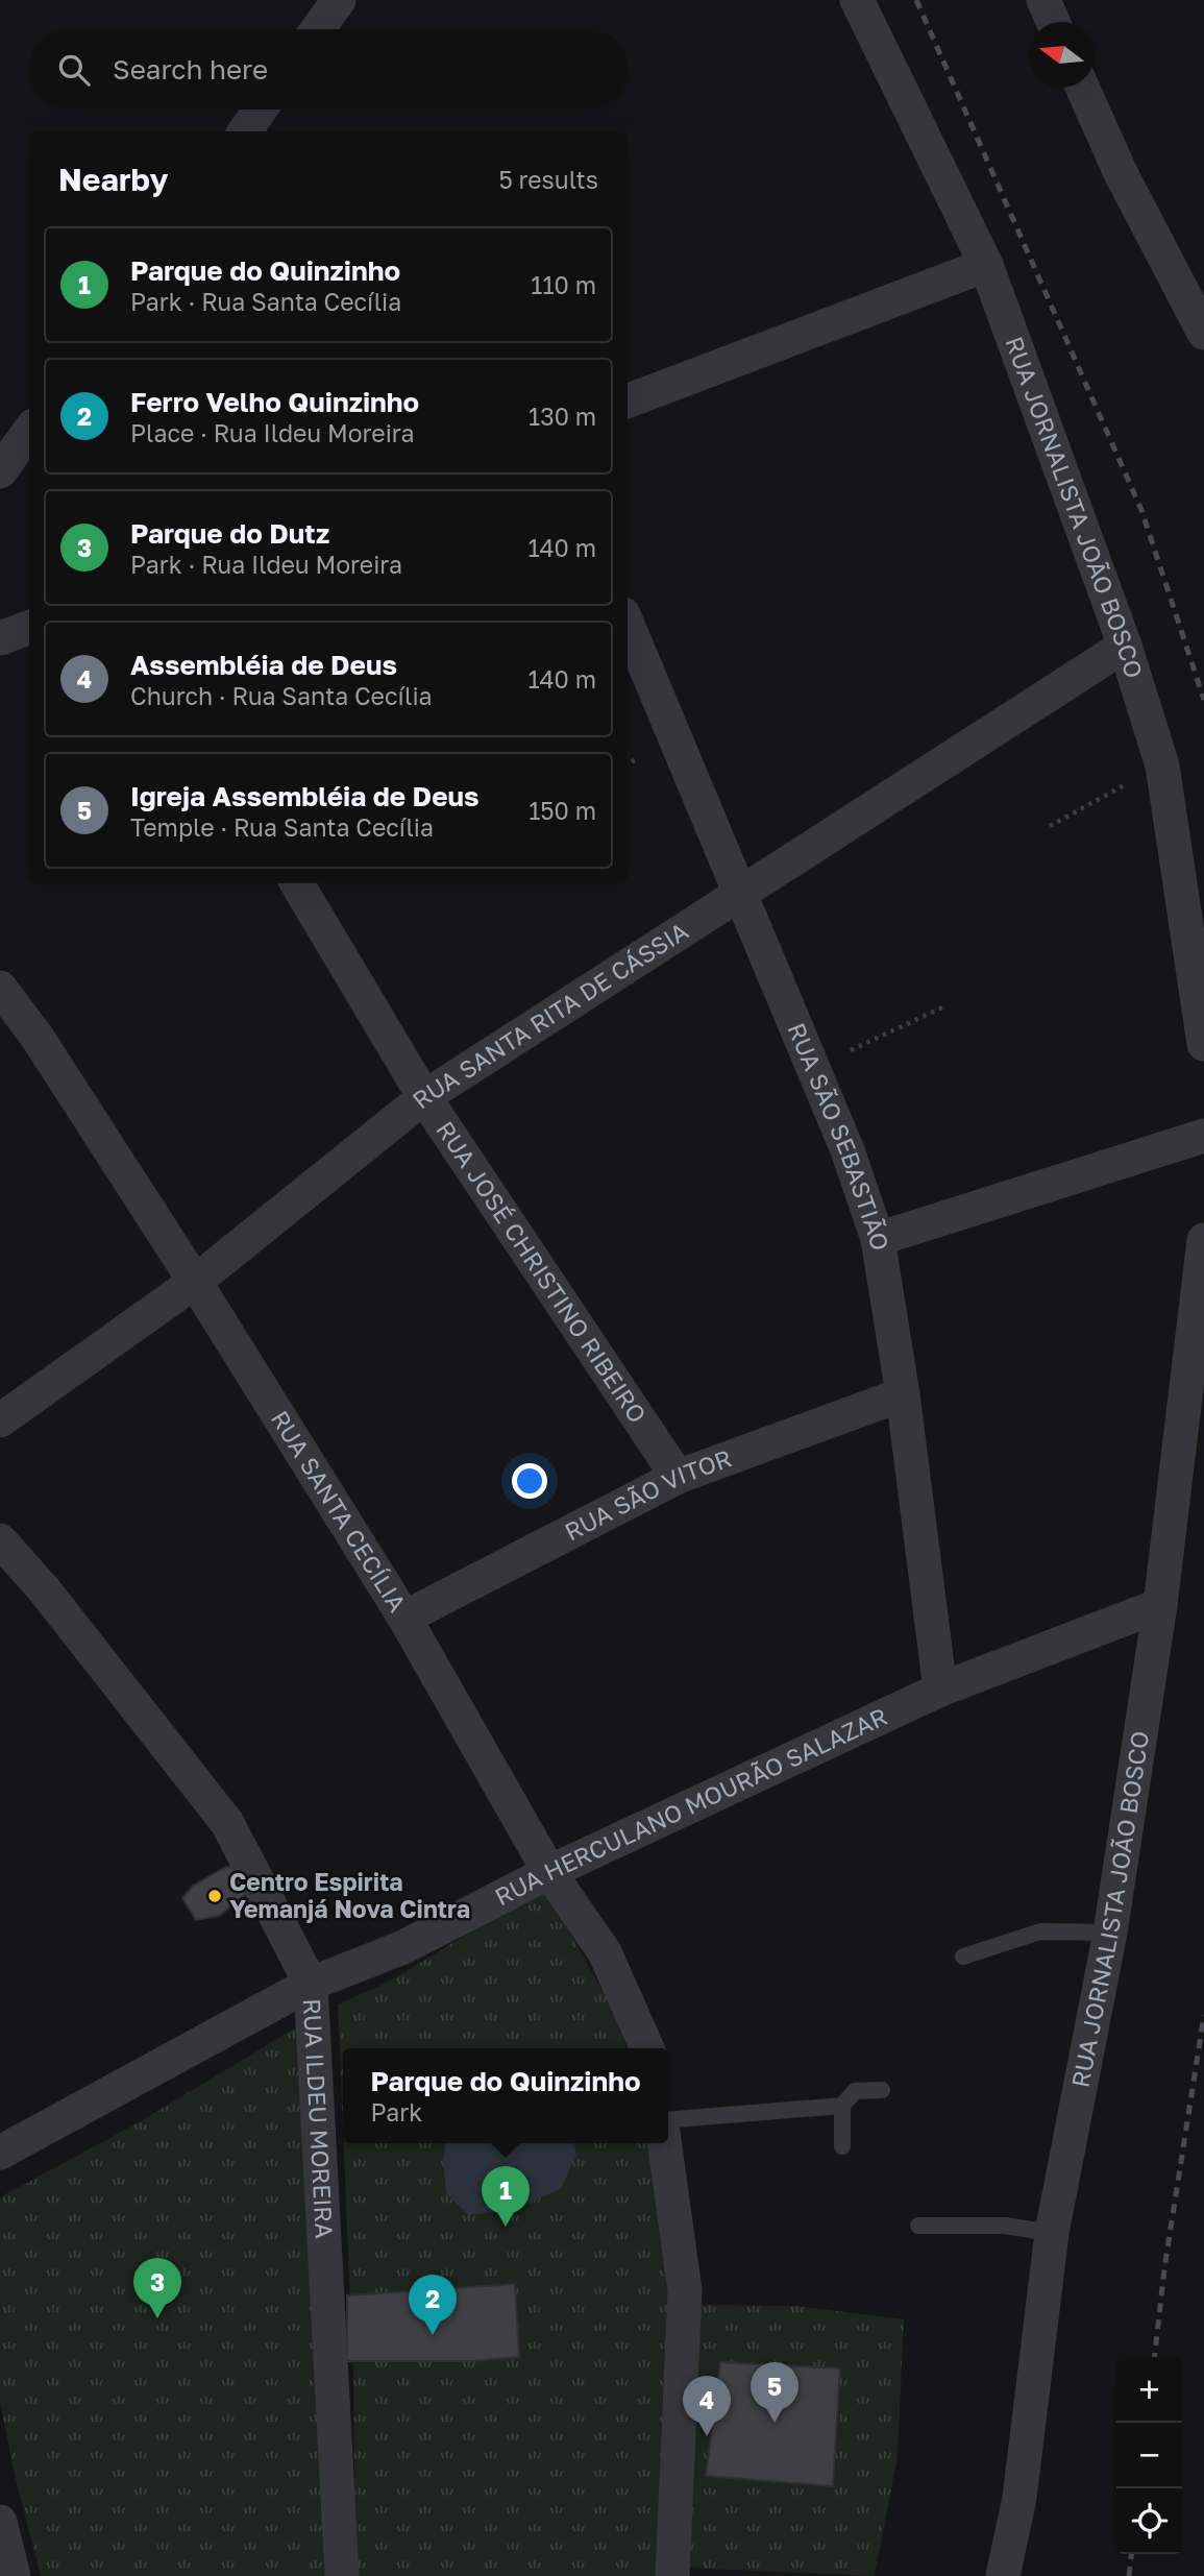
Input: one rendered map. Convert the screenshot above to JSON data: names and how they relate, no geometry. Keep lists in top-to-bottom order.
{
  "streets": {
    "street": [
      "RUA JORNALISTA JOÃO BOSCO",
      "RUA SANTA RITA DE CÁSSIA",
      "RUA SÃO SEBASTIÃO",
      "RUA JOSÉ CHRISTINO RIBEIRO",
      "RUA SÃO VITOR",
      "RUA SANTA CECÍLIA",
      "RUA HERCULANO MOURÃO SALAZAR",
      "RUA ILDEU MOREIRA"
    ]
  },
  "crossings": [
    ["RUA JORNALISTA JOÃO BOSCO", "RUA SANTA RITA DE CÁSSIA"],
    ["RUA JORNALISTA JOÃO BOSCO", "RUA HERCULANO MOURÃO SALAZAR"],
    ["RUA SANTA RITA DE CÁSSIA", "RUA SÃO SEBASTIÃO"],
    ["RUA SANTA RITA DE CÁSSIA", "RUA JOSÉ CHRISTINO RIBEIRO"],
    ["RUA SANTA RITA DE CÁSSIA", "RUA SANTA CECÍLIA"],
    ["RUA SÃO SEBASTIÃO", "RUA SÃO VITOR"],
    ["RUA SÃO SEBASTIÃO", "RUA HERCULANO MOURÃO SALAZAR"],
    ["RUA JOSÉ CHRISTINO RIBEIRO", "RUA SÃO VITOR"],
    ["RUA SÃO VITOR", "RUA SANTA CECÍLIA"],
    ["RUA SANTA CECÍLIA", "RUA HERCULANO MOURÃO SALAZAR"],
    ["RUA HERCULANO MOURÃO SALAZAR", "RUA ILDEU MOREIRA"]
  ],
  "places": ["Centro Espirita Yemanjá Nova Cintra"],
  "north": "left",
  "page": {
    "search": "Search here",
    "heading": ["Nearby", "5 results"],
    "list": [
      {
        "mark": "1",
        "name": "Parque do Quinzinho",
        "note": "Park · Rua Santa Cecília",
        "value": "110 m"
      },
      {
        "mark": "2",
        "name": "Ferro Velho Quinzinho",
        "note": "Place · Rua Ildeu Moreira",
        "value": "130 m"
      },
      {
        "mark": "3",
        "name": "Parque do Dutz",
        "note": "Park · Rua Ildeu Moreira",
        "value": "140 m"
      },
      {
        "mark": "4",
        "name": "Assembléia de Deus",
        "note": "Church · Rua Santa Cecília",
        "value": "140 m"
      },
      {
        "mark": "5",
        "name": "Igreja Assembléia de Deus",
        "note": "Temple · Rua Santa Cecília",
        "value": "150 m"
      }
    ],
    "popup": ["Parque do Quinzinho", "Park"],
    "pins": [
      "1",
      "3",
      "2",
      "5",
      "4"
    ],
    "map_buttons": ["+", "−"]
  }
}
